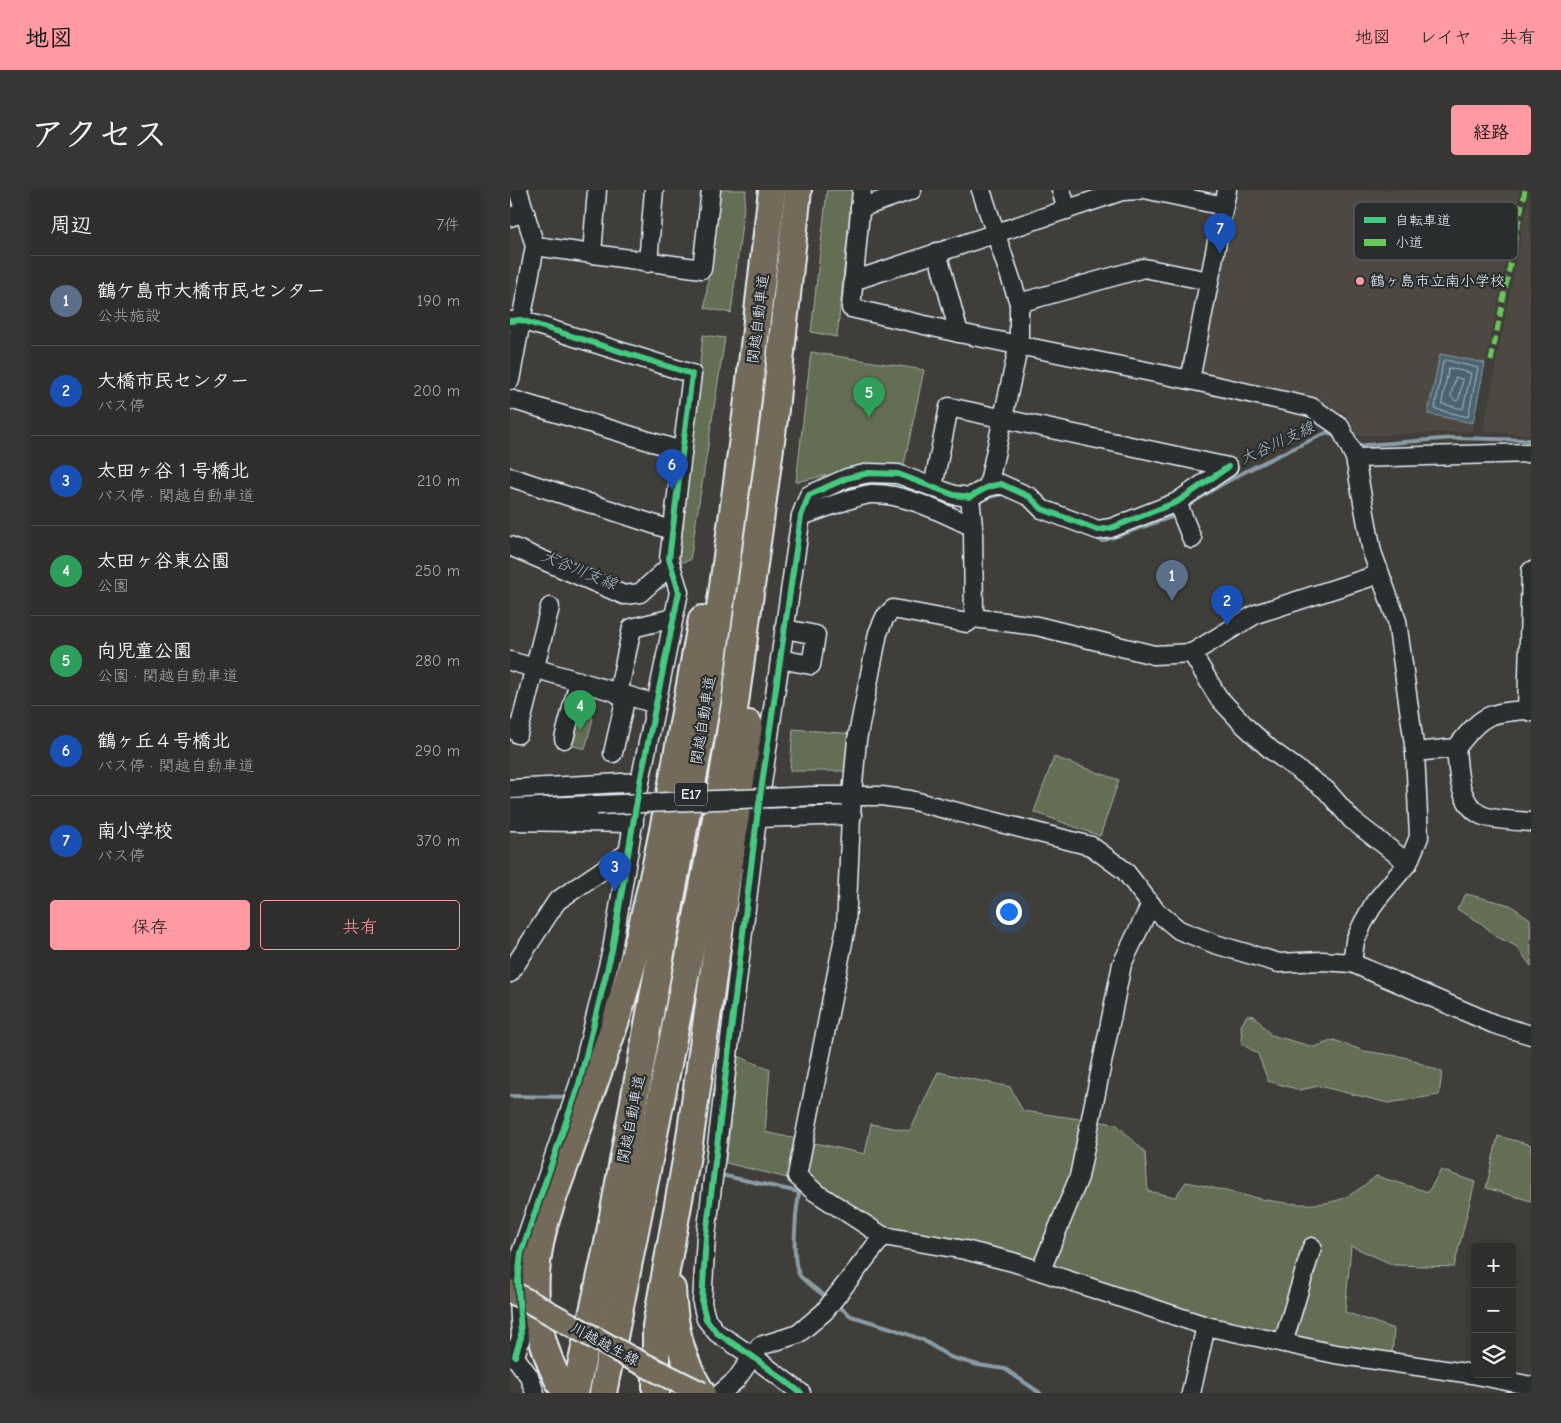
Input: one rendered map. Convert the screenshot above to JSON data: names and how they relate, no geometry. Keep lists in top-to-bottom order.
{
  "streets": {
    "highway": ["関越自動車道", "E17"],
    "main road": ["川越越生線"]
  },
  "water": ["大谷川支線"],
  "places": ["鶴ヶ島市立南小学校"],
  "legend": ["自転車道", "小道"],
  "page": {
    "header": "地図",
    "nav": ["地図", "レイヤ", "共有"],
    "title": "アクセス",
    "buttons": [
      "経路",
      ["保存", "共有"]
    ],
    "heading": ["周辺", "7件"],
    "pins": [
      "7",
      "5",
      "6",
      "1",
      "2",
      "4",
      "3"
    ],
    "list": [
      {
        "mark": "1",
        "name": "鶴ケ島市大橋市民センター",
        "note": "公共施設",
        "value": "190 m"
      },
      {
        "mark": "2",
        "name": "大橋市民センター",
        "note": "バス停",
        "value": "200 m"
      },
      {
        "mark": "3",
        "name": "太田ヶ谷１号橋北",
        "note": "バス停 · 関越自動車道",
        "value": "210 m"
      },
      {
        "mark": "4",
        "name": "太田ヶ谷東公園",
        "note": "公園",
        "value": "250 m"
      },
      {
        "mark": "5",
        "name": "向児童公園",
        "note": "公園 · 関越自動車道",
        "value": "280 m"
      },
      {
        "mark": "6",
        "name": "鶴ヶ丘４号橋北",
        "note": "バス停 · 関越自動車道",
        "value": "290 m"
      },
      {
        "mark": "7",
        "name": "南小学校",
        "note": "バス停",
        "value": "370 m"
      }
    ],
    "map_buttons": ["+", "−"]
  }
}
